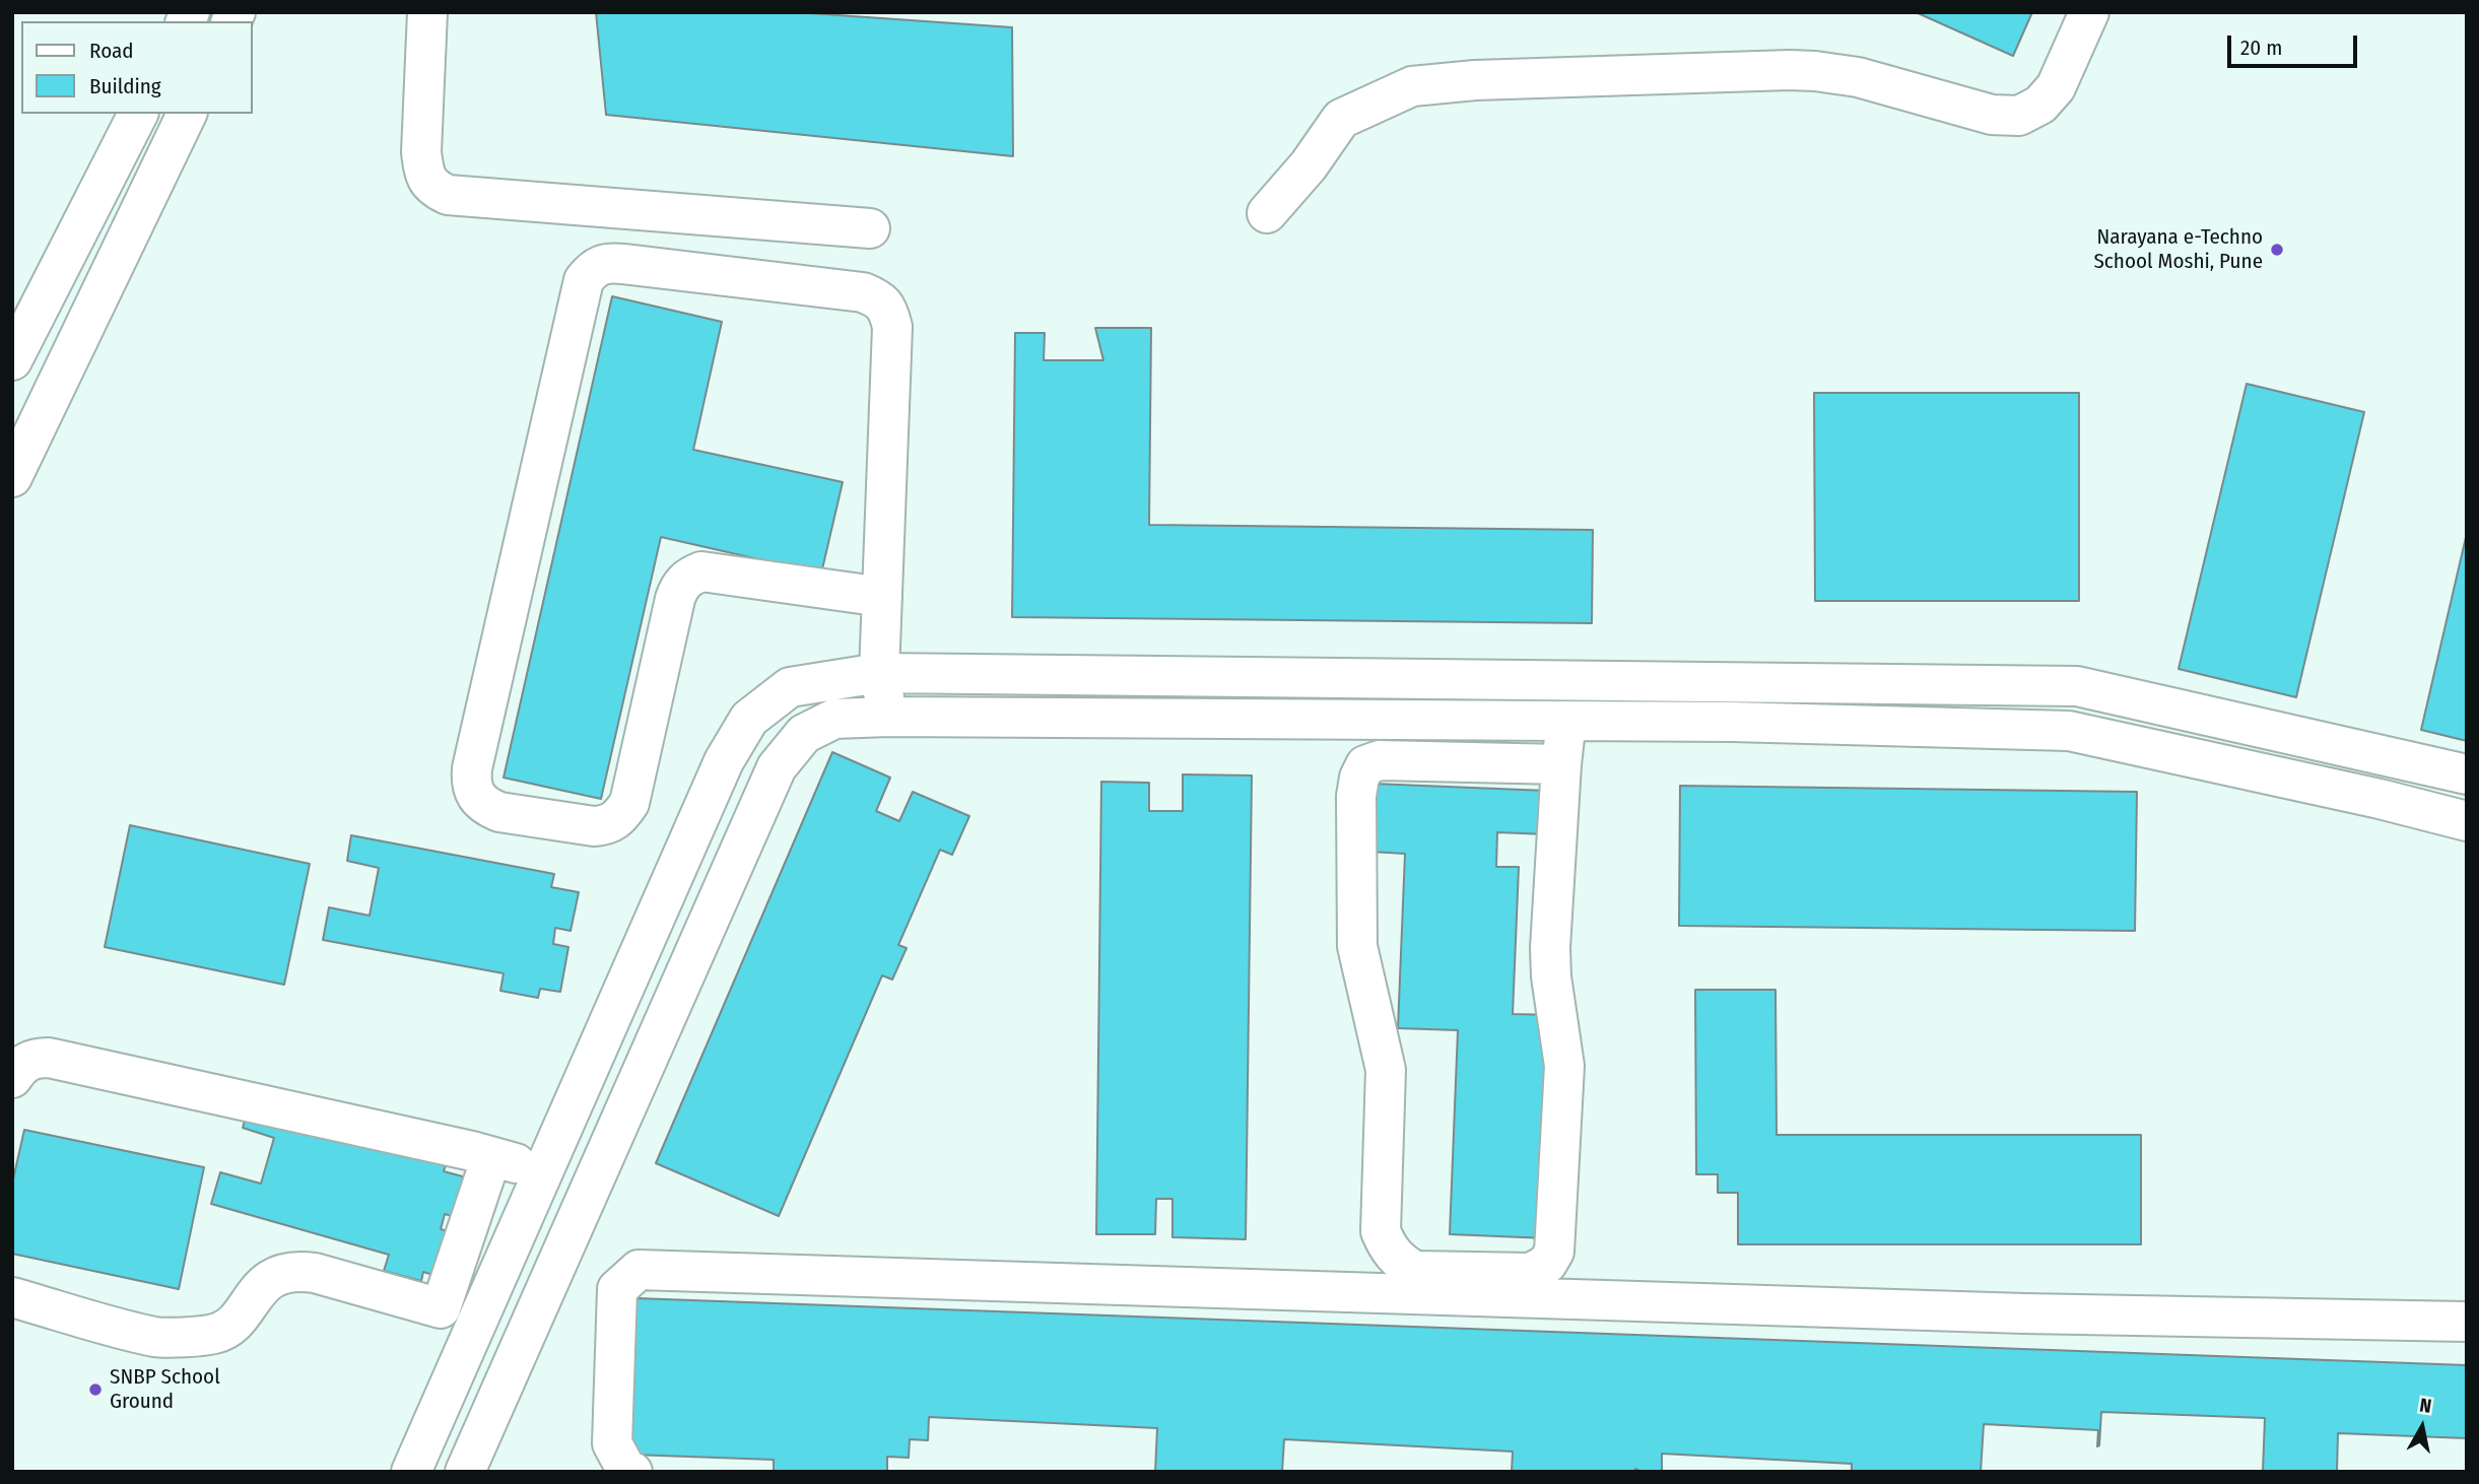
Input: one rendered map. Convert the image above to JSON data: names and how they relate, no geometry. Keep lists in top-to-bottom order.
{
  "places": ["Narayana e-Techno School Moshi, Pune", "SNBP School Ground"],
  "legend": ["Road", "Building"],
  "scale_bar": "20 m",
  "north": "top"
}
